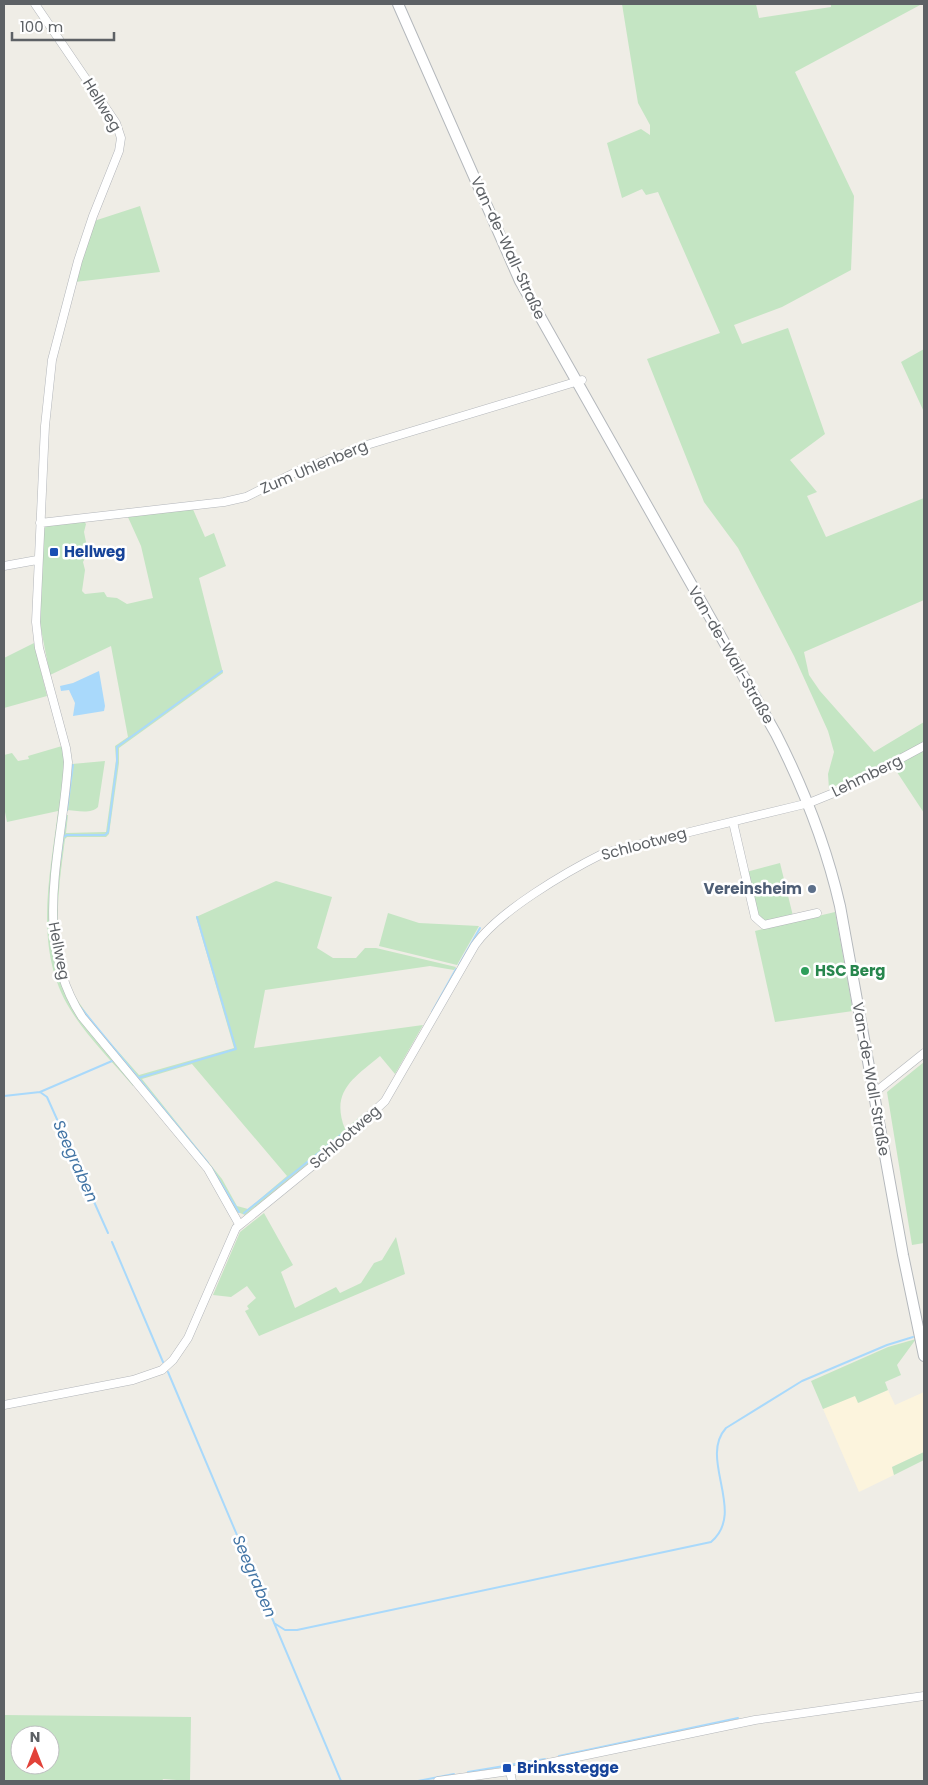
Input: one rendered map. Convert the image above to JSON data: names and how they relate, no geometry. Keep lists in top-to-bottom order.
{
  "streets": {
    "main road": ["Van-de-Wall-Straße"],
    "street": [
      "Hellweg",
      "Zum Uhlenberg",
      "Lehmberg",
      "Schlootweg"
    ]
  },
  "crossings": [
    ["Hellweg", "Zum Uhlenberg"],
    ["Hellweg", "Schlootweg"],
    ["Van-de-Wall-Straße", "Zum Uhlenberg"],
    ["Van-de-Wall-Straße", "Lehmberg"],
    ["Van-de-Wall-Straße", "Schlootweg"],
    ["Lehmberg", "Schlootweg"]
  ],
  "water": ["Seegraben"],
  "places": {
    "transit": ["Hellweg", "Brinksstegge"],
    "other": ["Vereinsheim", "HSC Berg"]
  },
  "scale_bar": "100 m",
  "north": "top"
}
